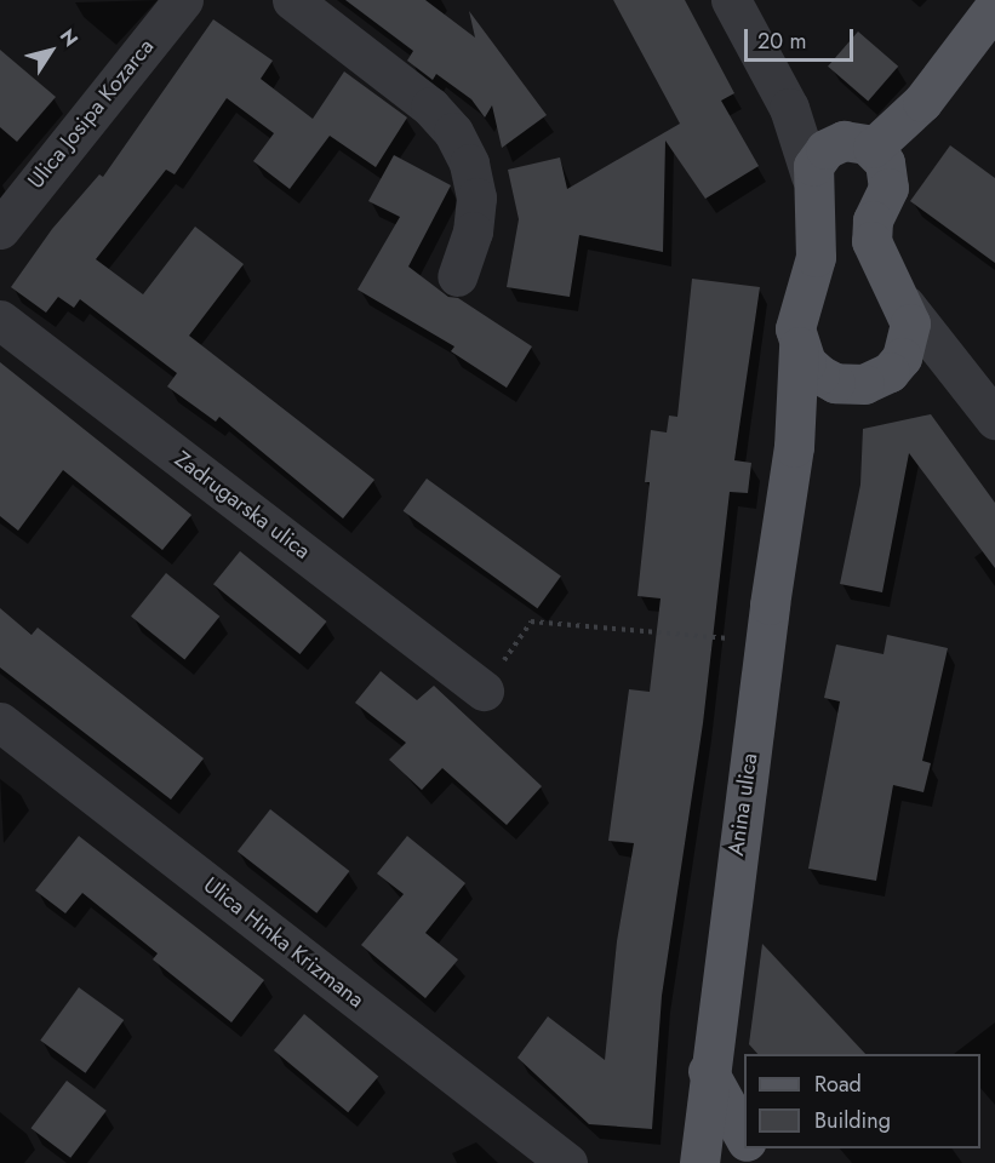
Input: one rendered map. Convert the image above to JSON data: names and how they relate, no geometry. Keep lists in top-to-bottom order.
{
  "streets": {
    "main road": ["Anina ulica"],
    "street": ["Ulica Josipa Kozarca", "Zadrugarska ulica", "Ulica Hinka Krizmana"]
  },
  "legend": ["Road", "Building"],
  "scale_bar": "20 m",
  "north": "top right"
}
